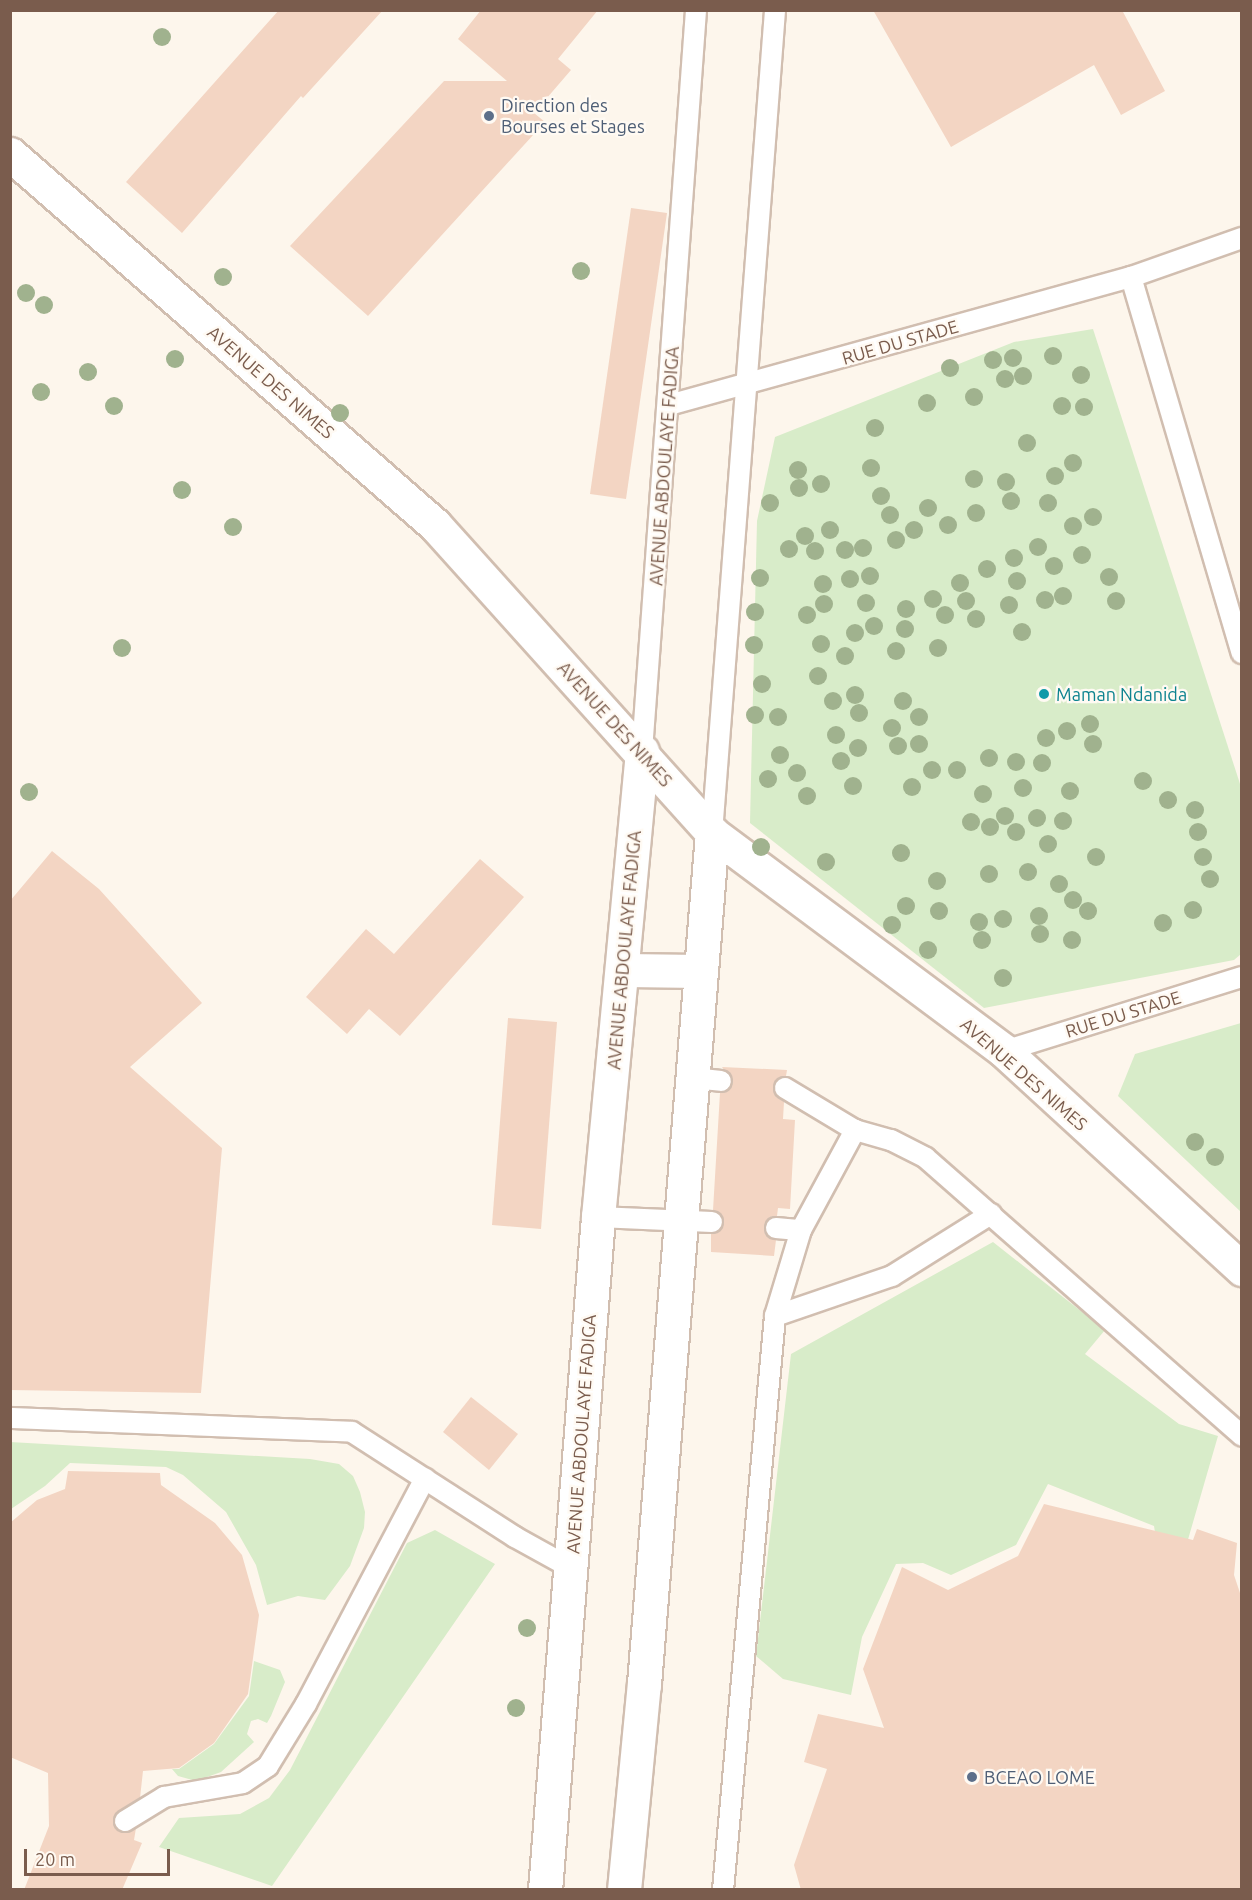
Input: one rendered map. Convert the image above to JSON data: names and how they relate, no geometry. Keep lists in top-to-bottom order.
{
  "streets": {
    "street": ["AVENUE DES NIMES", "AVENUE ABDOULAYE FADIGA"],
    "lane": ["RUE DU STADE"]
  },
  "crossings": [
    ["RUE DU STADE", "AVENUE DES NIMES"],
    ["RUE DU STADE", "AVENUE ABDOULAYE FADIGA"],
    ["AVENUE DES NIMES", "AVENUE ABDOULAYE FADIGA"]
  ],
  "places": ["Direction des Bourses et Stages", "Maman Ndanida", "BCEAO LOME"],
  "scale_bar": "20 m"
}
